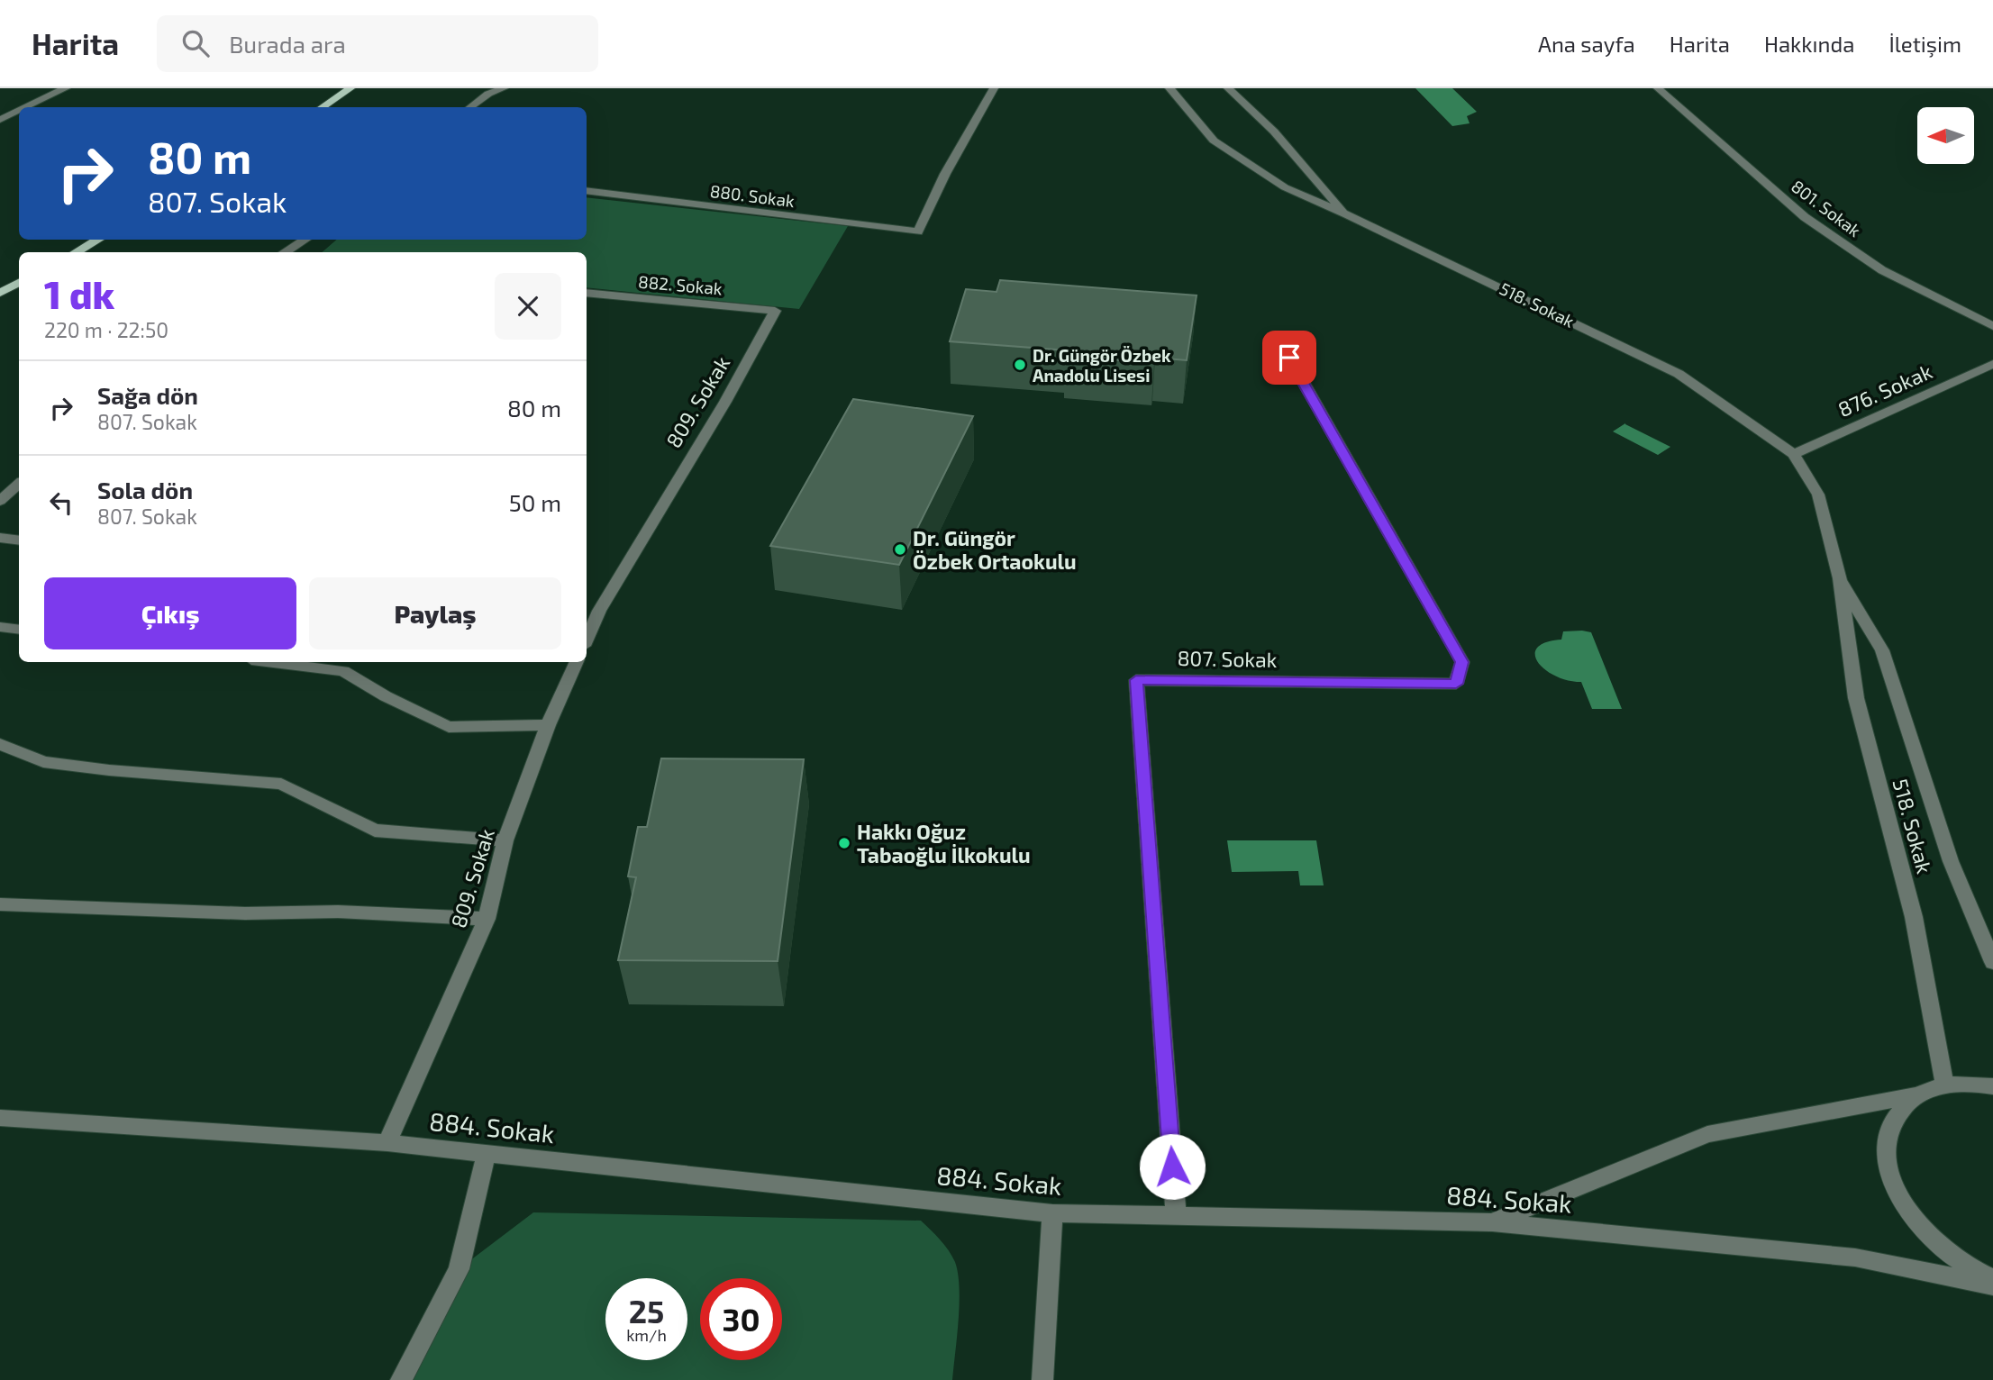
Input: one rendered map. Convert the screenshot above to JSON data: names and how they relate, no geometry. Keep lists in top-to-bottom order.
{
  "streets": {
    "street": [
      "880. Sokak",
      "801. Sokak",
      "882. Sokak",
      "518. Sokak",
      "876. Sokak",
      "809. Sokak",
      "807. Sokak",
      "884. Sokak"
    ]
  },
  "crossings": [
    ["882. Sokak", "809. Sokak"],
    ["518. Sokak", "876. Sokak"],
    ["809. Sokak", "884. Sokak"],
    ["807. Sokak", "884. Sokak"]
  ],
  "places": ["Dr. Güngör Özbek Anadolu Lisesi", "Dr. Güngör Özbek Ortaokulu", "Hakkı Oğuz Tabaoğlu İlkokulu"],
  "north": "left",
  "page": {
    "header": "Harita",
    "search": "Burada ara",
    "nav": [
      "Ana sayfa",
      "Harita",
      "Hakkında",
      "İletişim"
    ],
    "turn": ["80 m", "807. Sokak"],
    "heading": ["1 dk", "220 m · 22:50"],
    "list": [
      {
        "name": "Sağa dön",
        "note": "807. Sokak",
        "value": "80 m"
      },
      {
        "name": "Sola dön",
        "note": "807. Sokak",
        "value": "50 m"
      }
    ],
    "buttons": ["Çıkış", "Paylaş"],
    "speed": "25 km/h",
    "limit": "30"
  }
}
